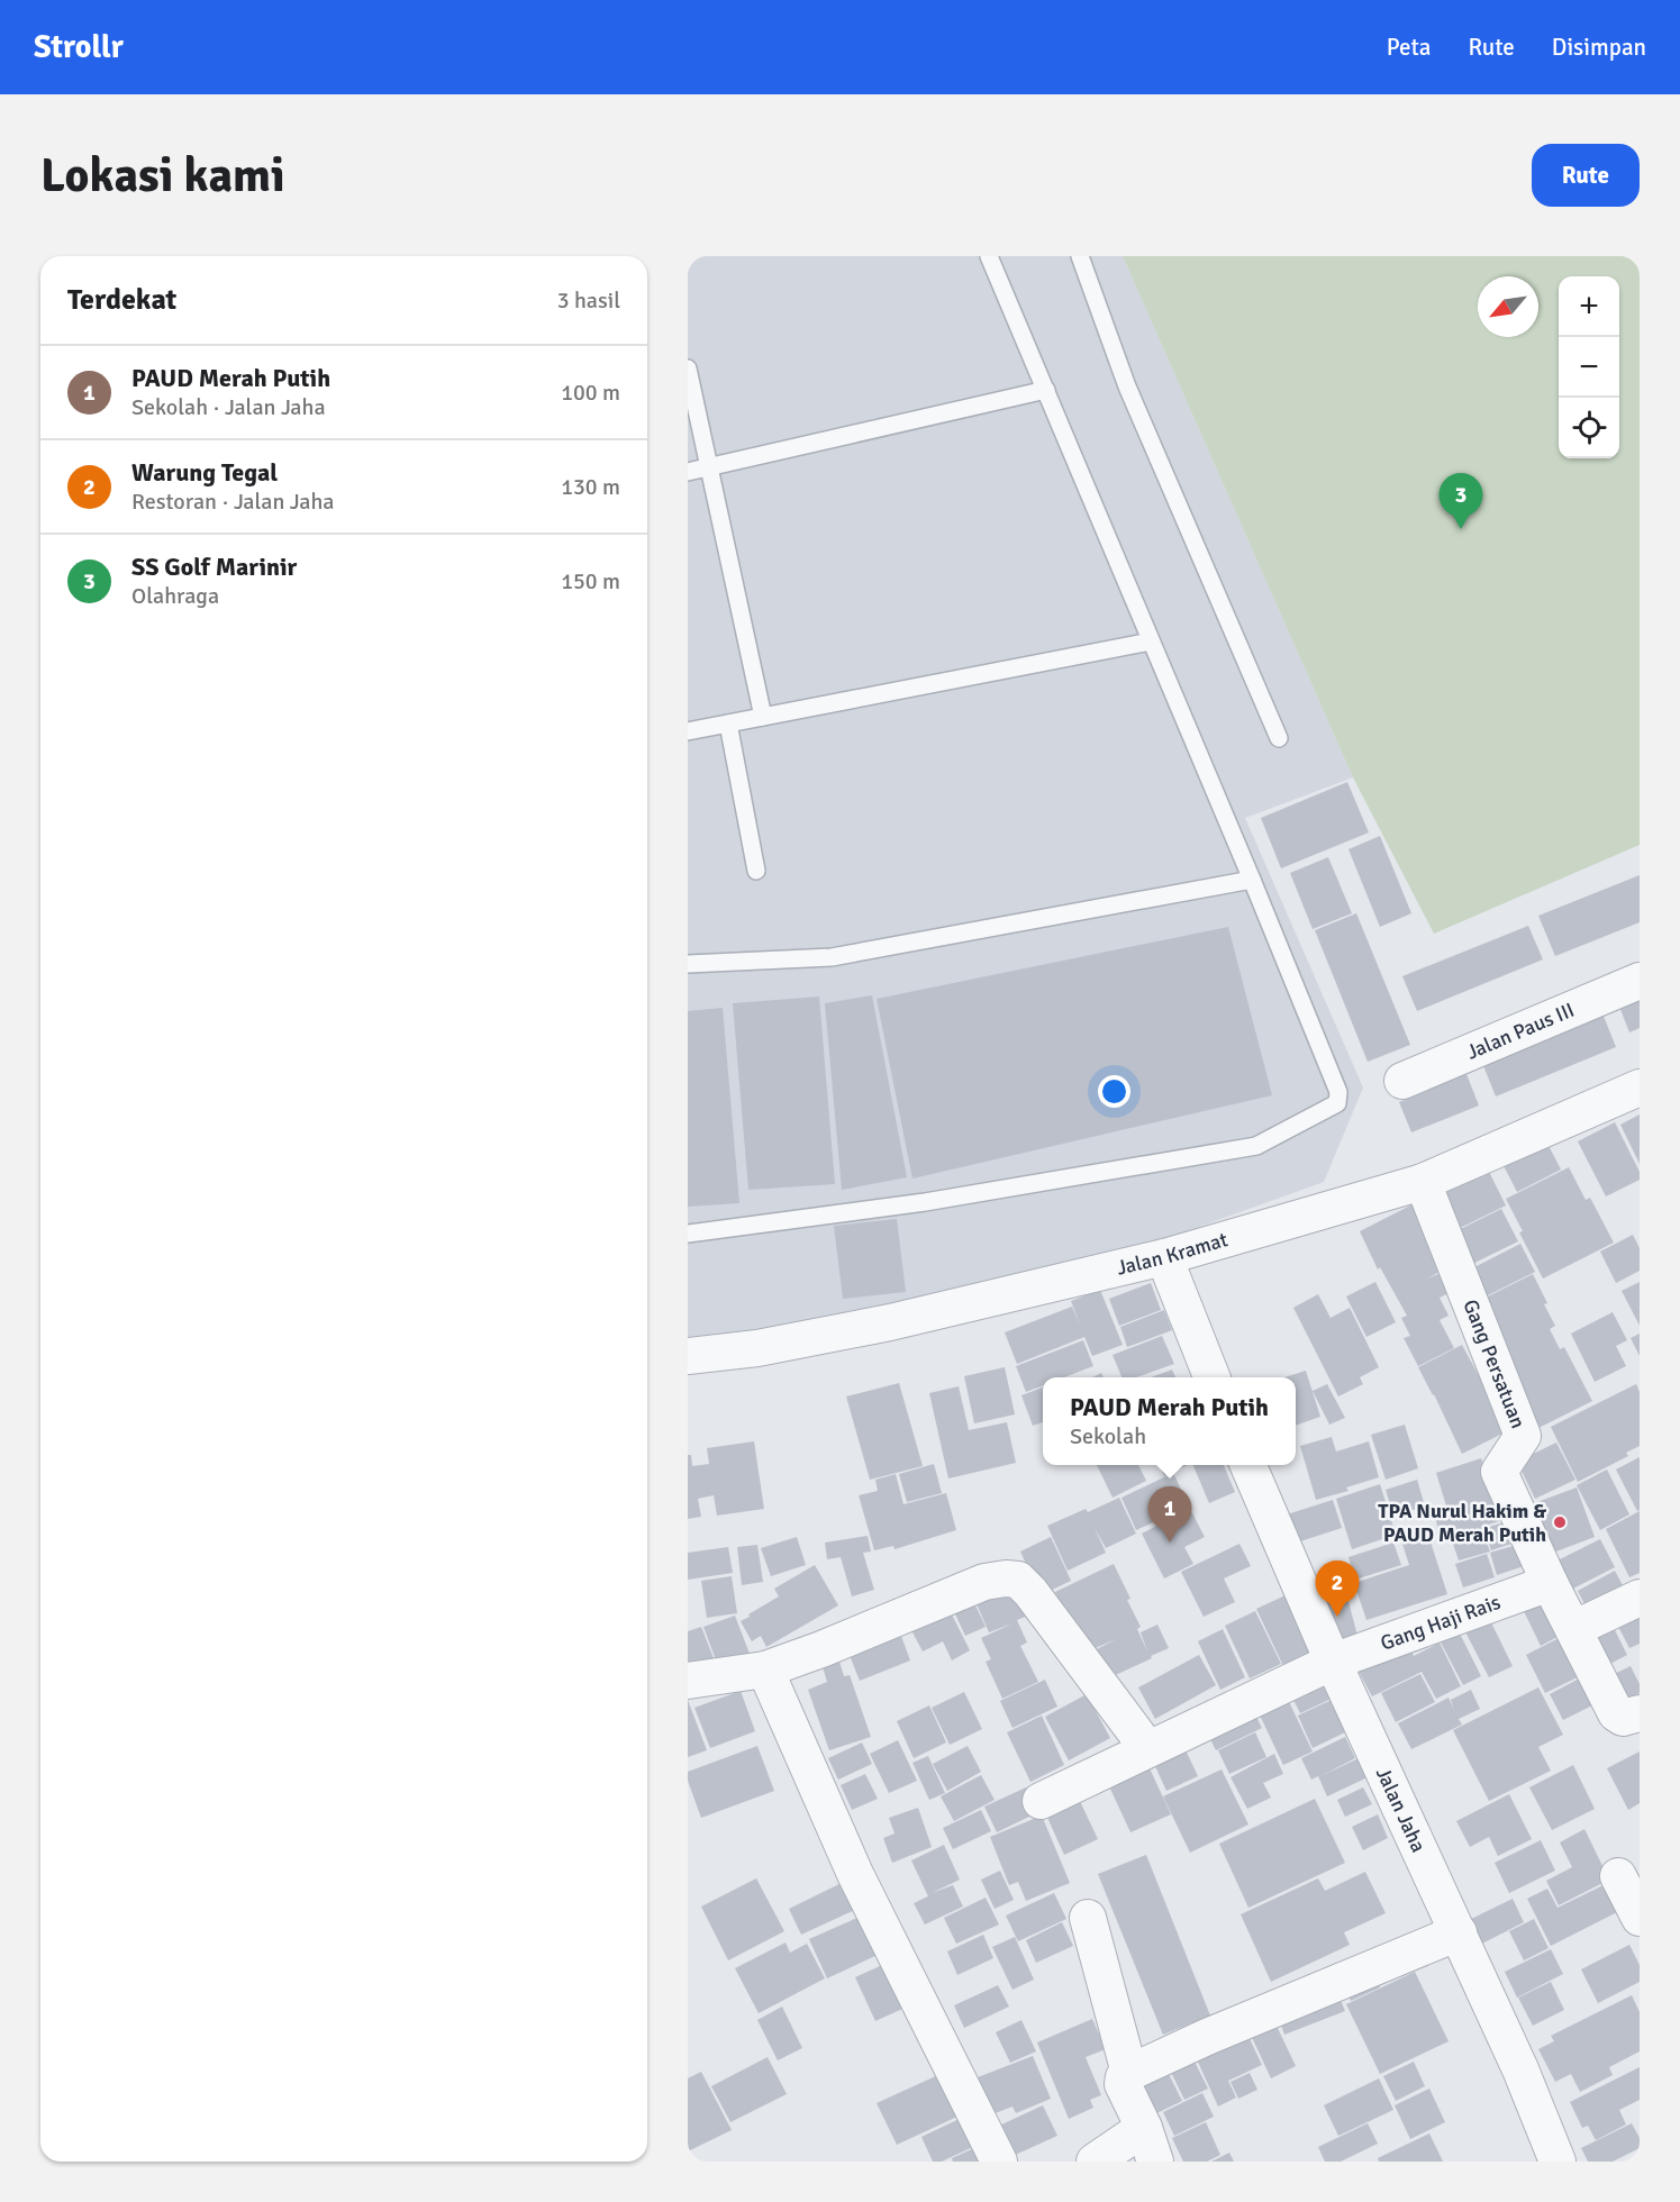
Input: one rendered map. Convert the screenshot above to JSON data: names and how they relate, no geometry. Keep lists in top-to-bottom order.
{
  "streets": {
    "street": [
      "Jalan Paus III",
      "Jalan Kramat",
      "Gang Persatuan",
      "Gang Haji Rais",
      "Jalan Jaha"
    ]
  },
  "crossings": [
    ["Jalan Kramat", "Gang Persatuan"],
    ["Gang Persatuan", "Gang Haji Rais"],
    ["Gang Haji Rais", "Jalan Jaha"]
  ],
  "places": ["TPA Nurul Hakim & PAUD Merah Putih"],
  "north": "bottom left",
  "page": {
    "header": "Strollr",
    "nav": ["Peta", "Rute", "Disimpan"],
    "buttons": "Rute",
    "title": "Lokasi kami",
    "heading": ["Terdekat", "3 hasil"],
    "map_buttons": ["+", "−"],
    "list": [
      {
        "mark": "1",
        "name": "PAUD Merah Putih",
        "note": "Sekolah · Jalan Jaha",
        "value": "100 m"
      },
      {
        "mark": "2",
        "name": "Warung Tegal",
        "note": "Restoran · Jalan Jaha",
        "value": "130 m"
      },
      {
        "mark": "3",
        "name": "SS Golf Marinir",
        "note": "Olahraga",
        "value": "150 m"
      }
    ],
    "pins": ["3", "1", "2"],
    "popup": ["PAUD Merah Putih", "Sekolah"]
  }
}
